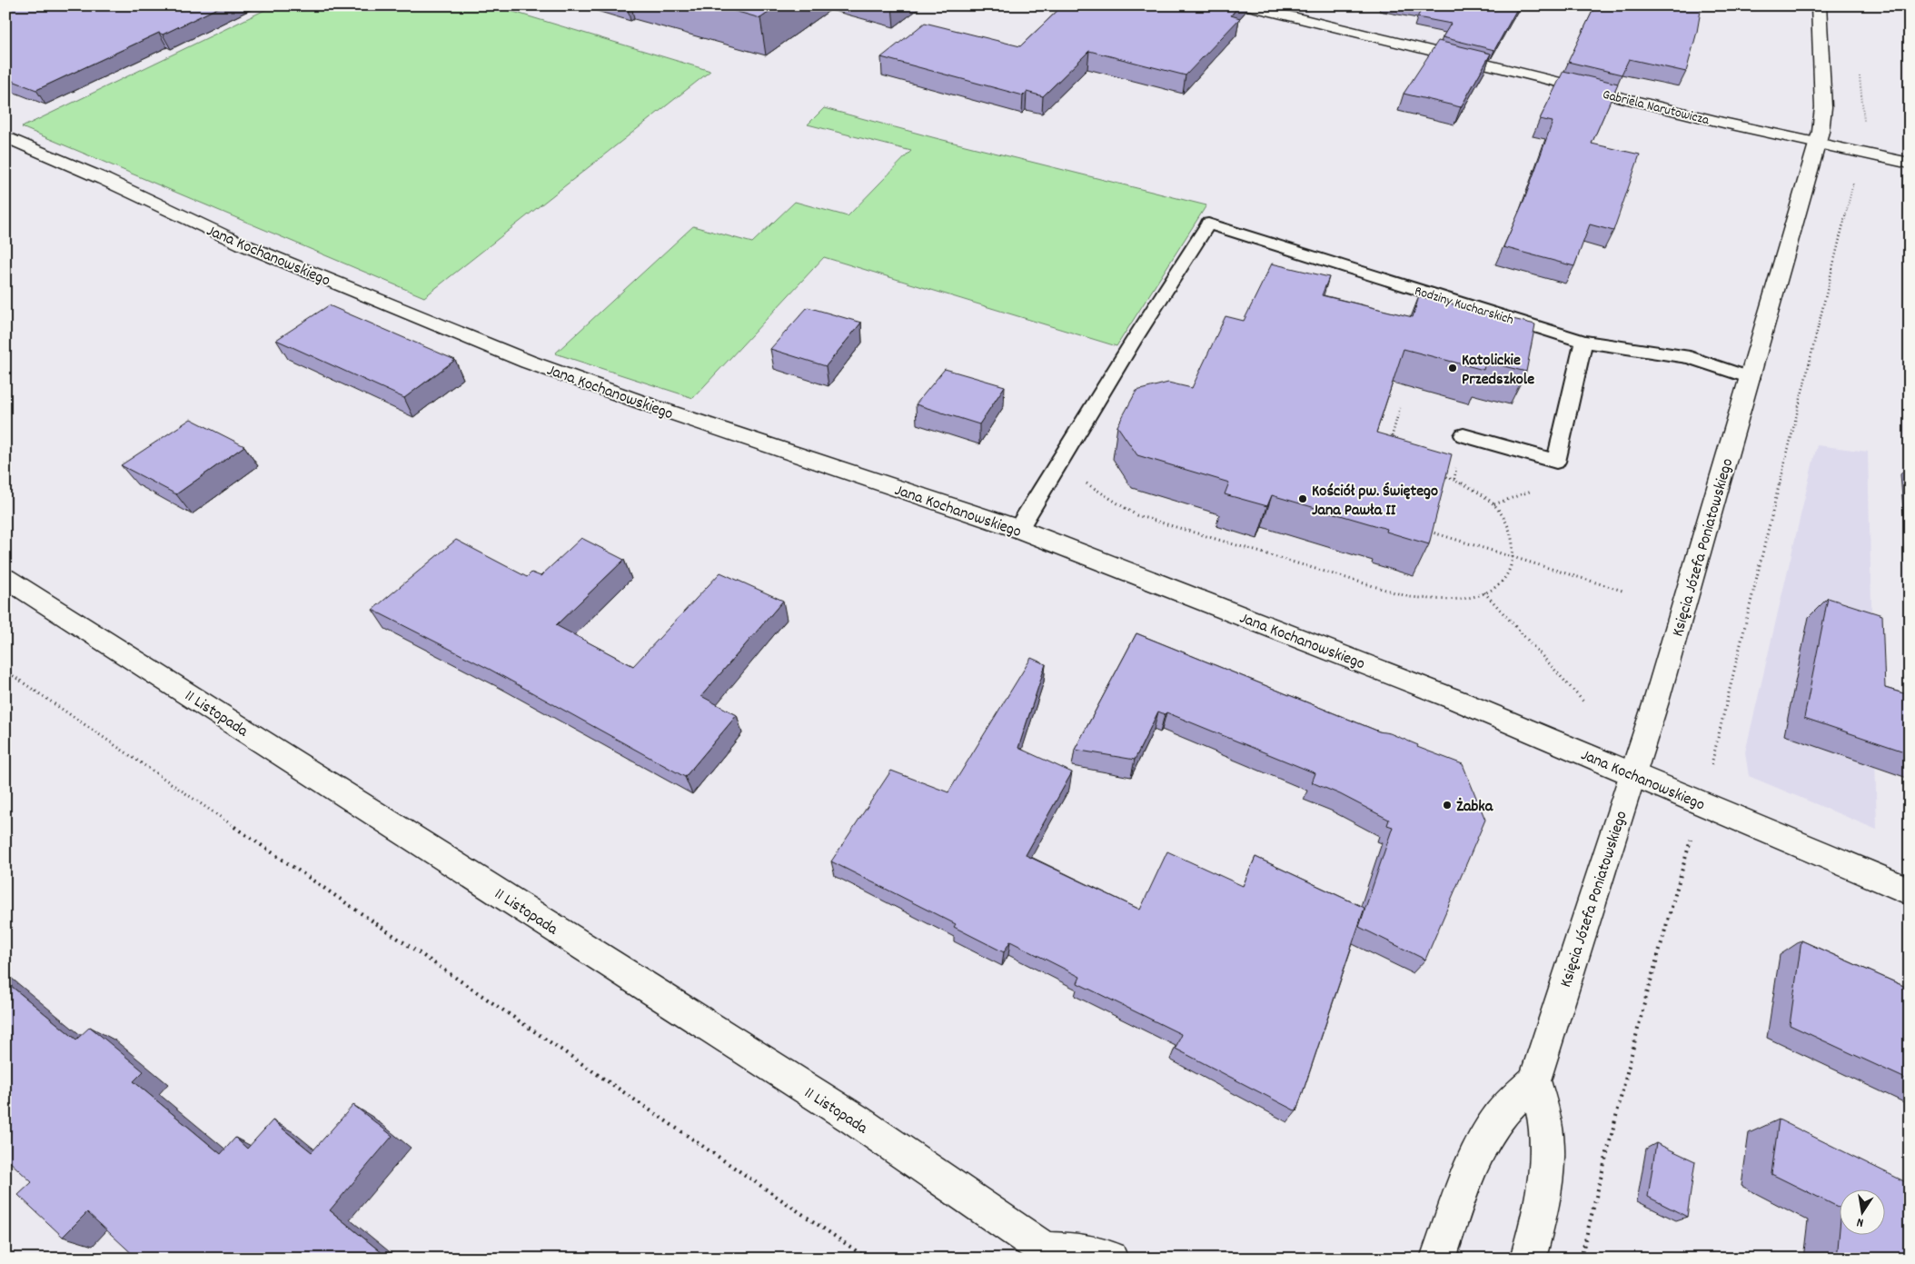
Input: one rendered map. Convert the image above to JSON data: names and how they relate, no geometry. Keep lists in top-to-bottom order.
{
  "streets": {
    "street": [
      "Gabriela Narutowicza",
      "Jana Kochanowskiego",
      "Księcia Józefa Poniatowskiego",
      "11 Listopada"
    ],
    "lane": ["Rodziny Kucharskich"]
  },
  "crossings": [
    ["Gabriela Narutowicza", "Księcia Józefa Poniatowskiego"],
    ["Jana Kochanowskiego", "Księcia Józefa Poniatowskiego"],
    ["Rodziny Kucharskich", "Księcia Józefa Poniatowskiego"]
  ],
  "places": ["Katolickie Przedszkole", "Kościół pw. Świętego Jana Pawła II", "Żabka"],
  "north": "bottom"
}
